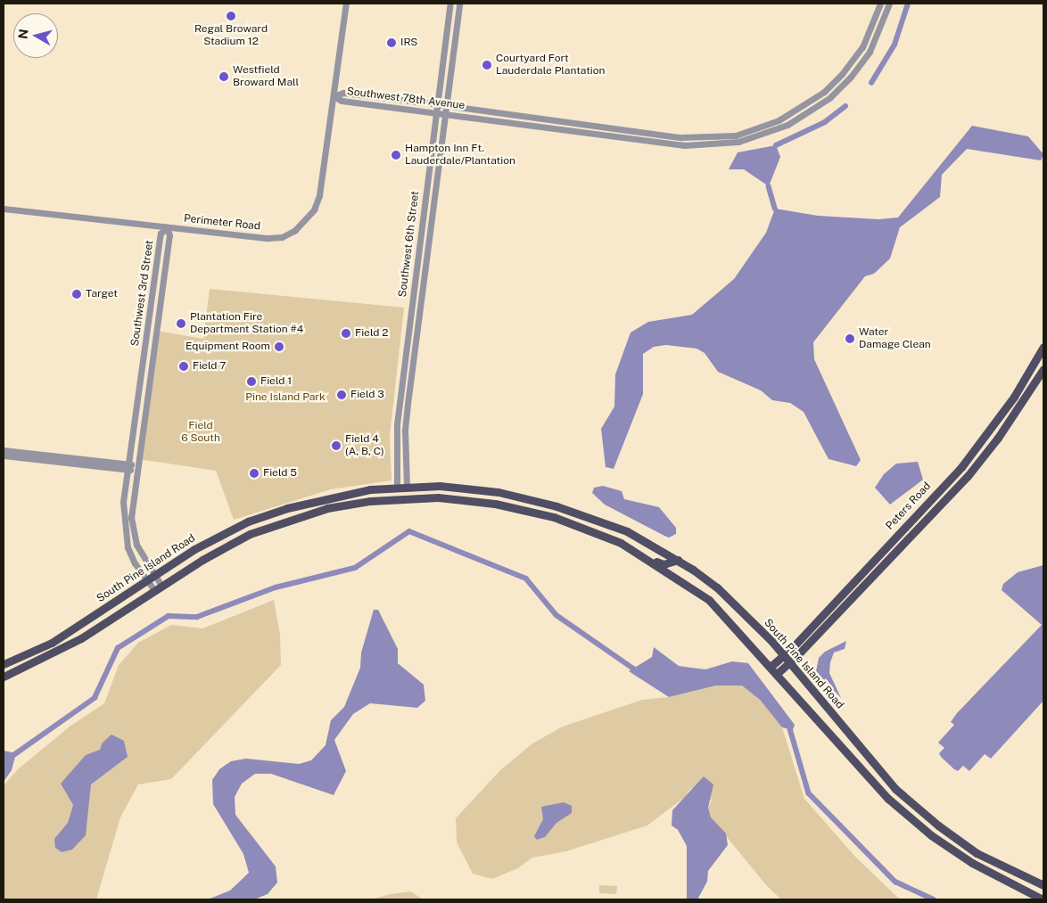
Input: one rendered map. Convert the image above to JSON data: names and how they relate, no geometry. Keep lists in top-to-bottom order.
{
  "streets": {
    "main road": ["Peters Road", "South Pine Island Road"],
    "street": [
      "Southwest 78th Avenue",
      "Perimeter Road",
      "Southwest 6th Street",
      "Southwest 3rd Street"
    ]
  },
  "crossings": [
    ["Southwest 78th Avenue", "Perimeter Road"],
    ["Southwest 78th Avenue", "Southwest 6th Street"],
    ["Perimeter Road", "Southwest 3rd Street"],
    ["Southwest 6th Street", "South Pine Island Road"],
    ["Southwest 3rd Street", "South Pine Island Road"],
    ["Peters Road", "South Pine Island Road"]
  ],
  "parks": ["Pine Island Park", "Field 6 South"],
  "places": [
    "Regal Broward Stadium 12",
    "IRS",
    "Courtyard Fort Lauderdale Plantation",
    "Westfield Broward Mall",
    "Hampton Inn Ft. Lauderdale/Plantation",
    "Target",
    "Plantation Fire Department Station #4",
    "Field 2",
    "Water Damage Clean",
    "Equipment Room",
    "Field 7",
    "Field 1",
    "Field 3",
    "Field 4 (A, B, C)",
    "Field 5"
  ],
  "north": "left"
}
